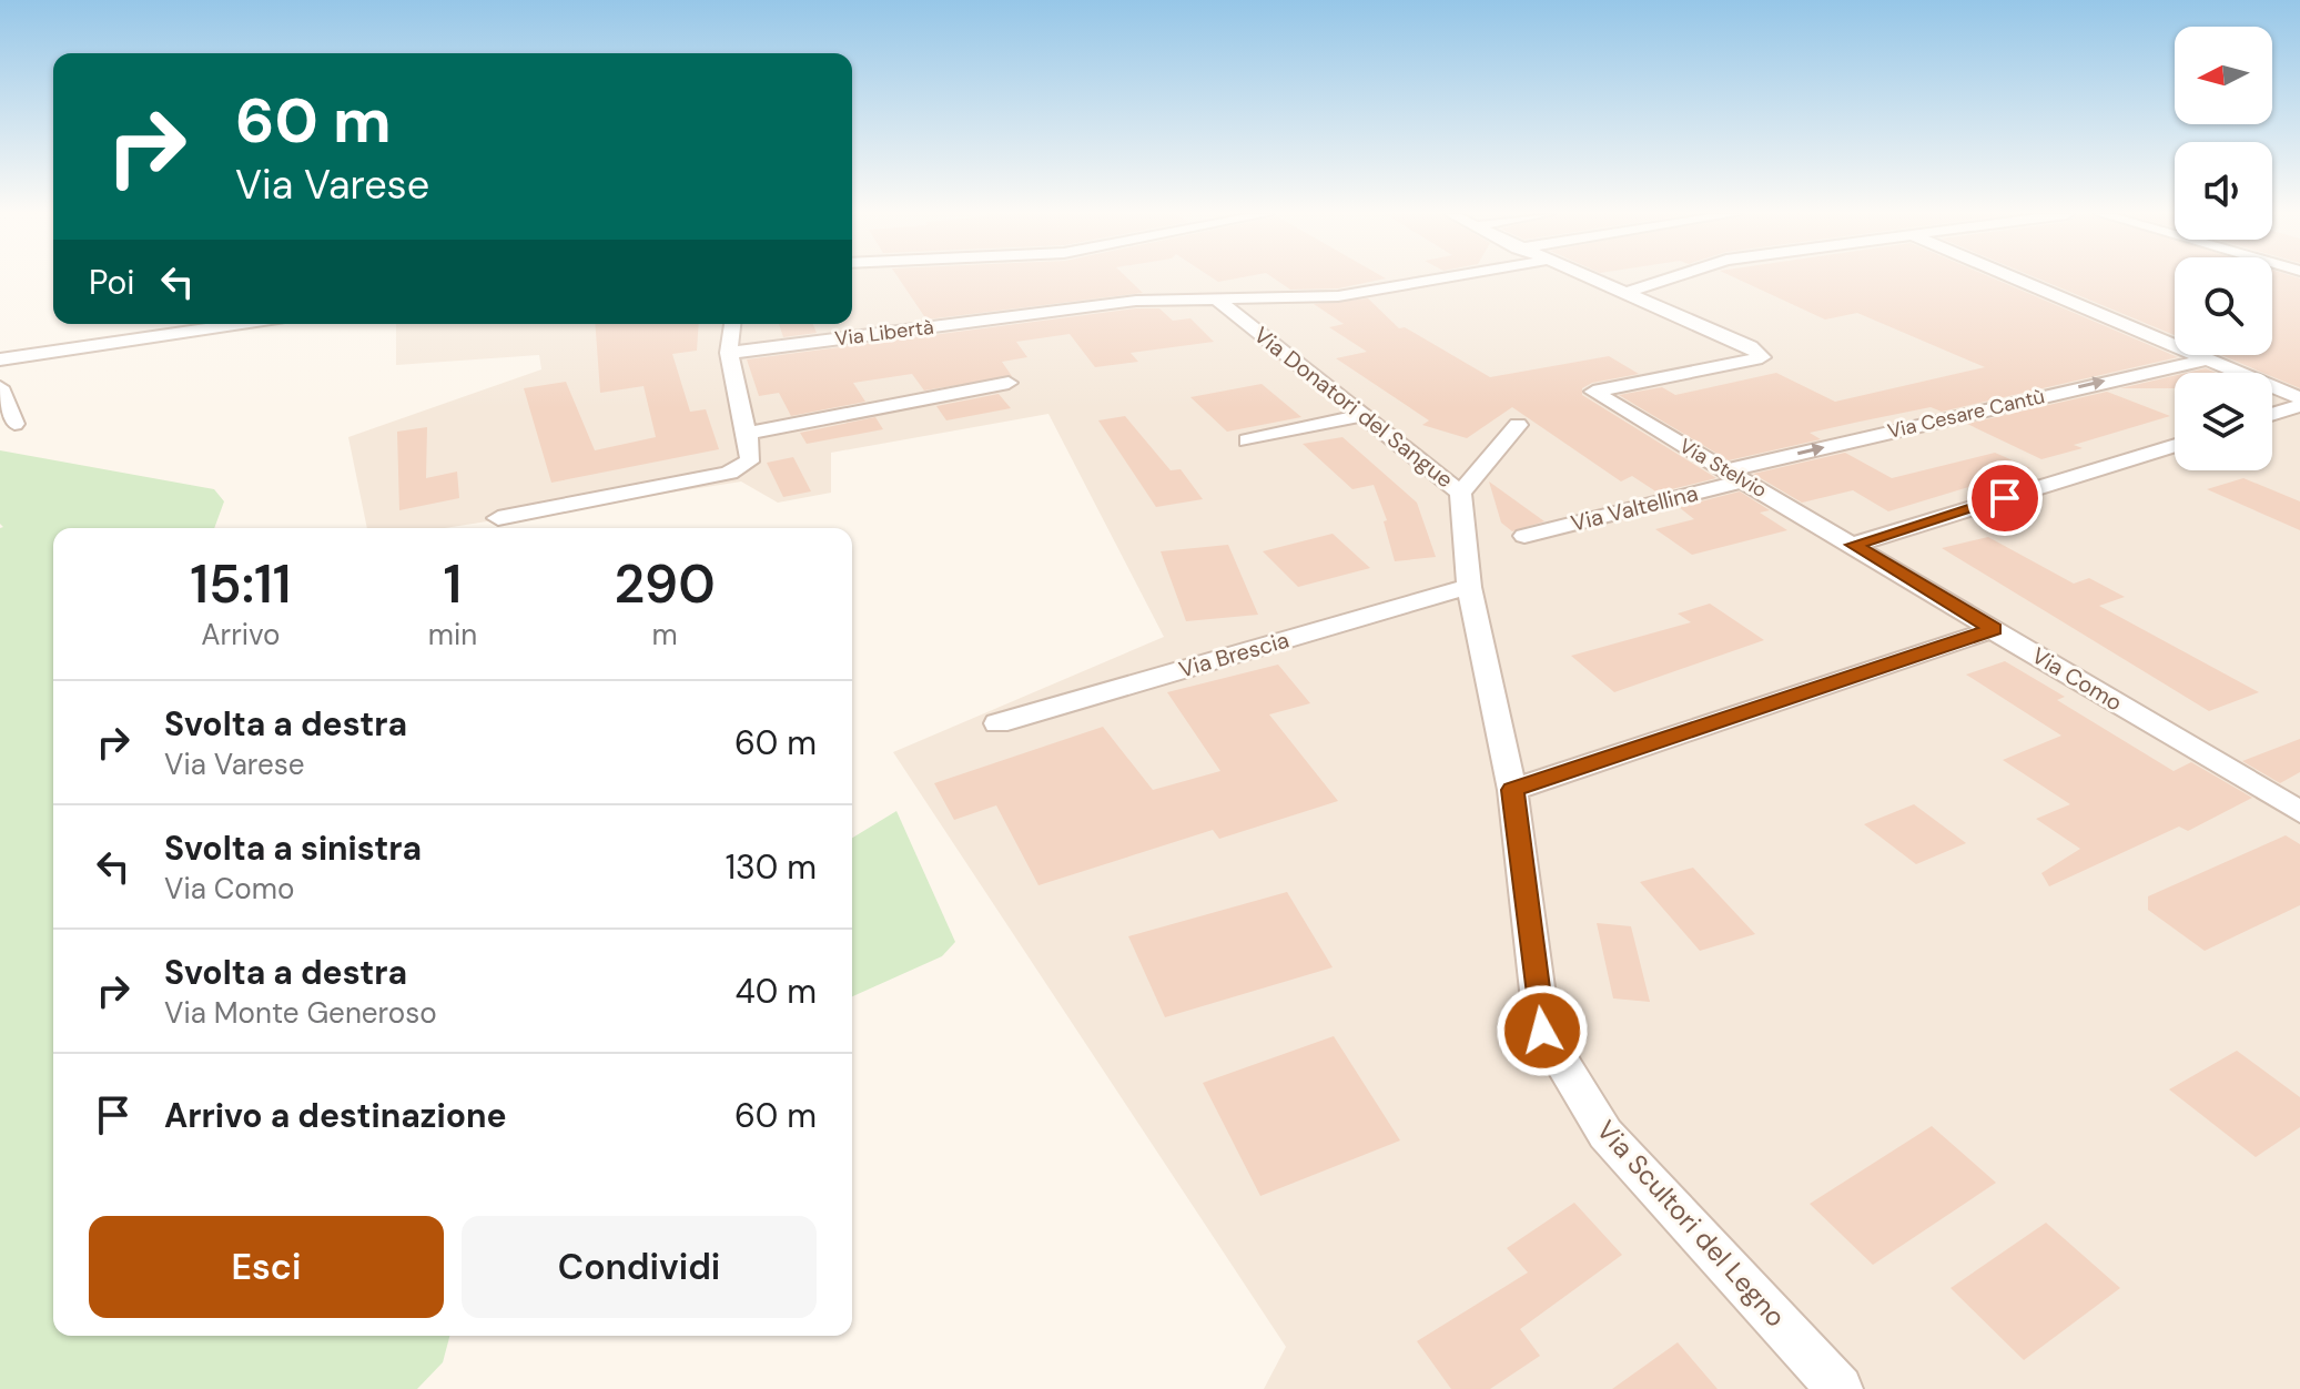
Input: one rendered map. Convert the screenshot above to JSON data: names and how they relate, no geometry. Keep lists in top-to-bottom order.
{
  "streets": {
    "street": [
      "Via Libertà",
      "Via Donatori del Sangue",
      "Via Cesare Cantù",
      "Via Stelvio",
      "Via Valtellina",
      "Via Brescia",
      "Via Como",
      "Via Scultori del Legno"
    ]
  },
  "crossings": [
    ["Via Libertà", "Via Donatori del Sangue"],
    ["Via Donatori del Sangue", "Via Brescia"],
    ["Via Donatori del Sangue", "Via Scultori del Legno"],
    ["Via Cesare Cantù", "Via Stelvio"],
    ["Via Cesare Cantù", "Via Valtellina"],
    ["Via Stelvio", "Via Valtellina"],
    ["Via Stelvio", "Via Como"]
  ],
  "north": "left",
  "page": {
    "turn": ["60 m", "Via Varese"],
    "then": "Poi",
    "eta": [
      "15:11",
      "Arrivo",
      "1",
      "min",
      "290",
      "m"
    ],
    "list": [
      {
        "name": "Svolta a destra",
        "note": "Via Varese",
        "value": "60 m"
      },
      {
        "name": "Svolta a sinistra",
        "note": "Via Como",
        "value": "130 m"
      },
      {
        "name": "Svolta a destra",
        "note": "Via Monte Generoso",
        "value": "40 m"
      },
      {
        "name": "Arrivo a destinazione",
        "value": "60 m"
      }
    ],
    "buttons": ["Esci", "Condividi"]
  }
}
